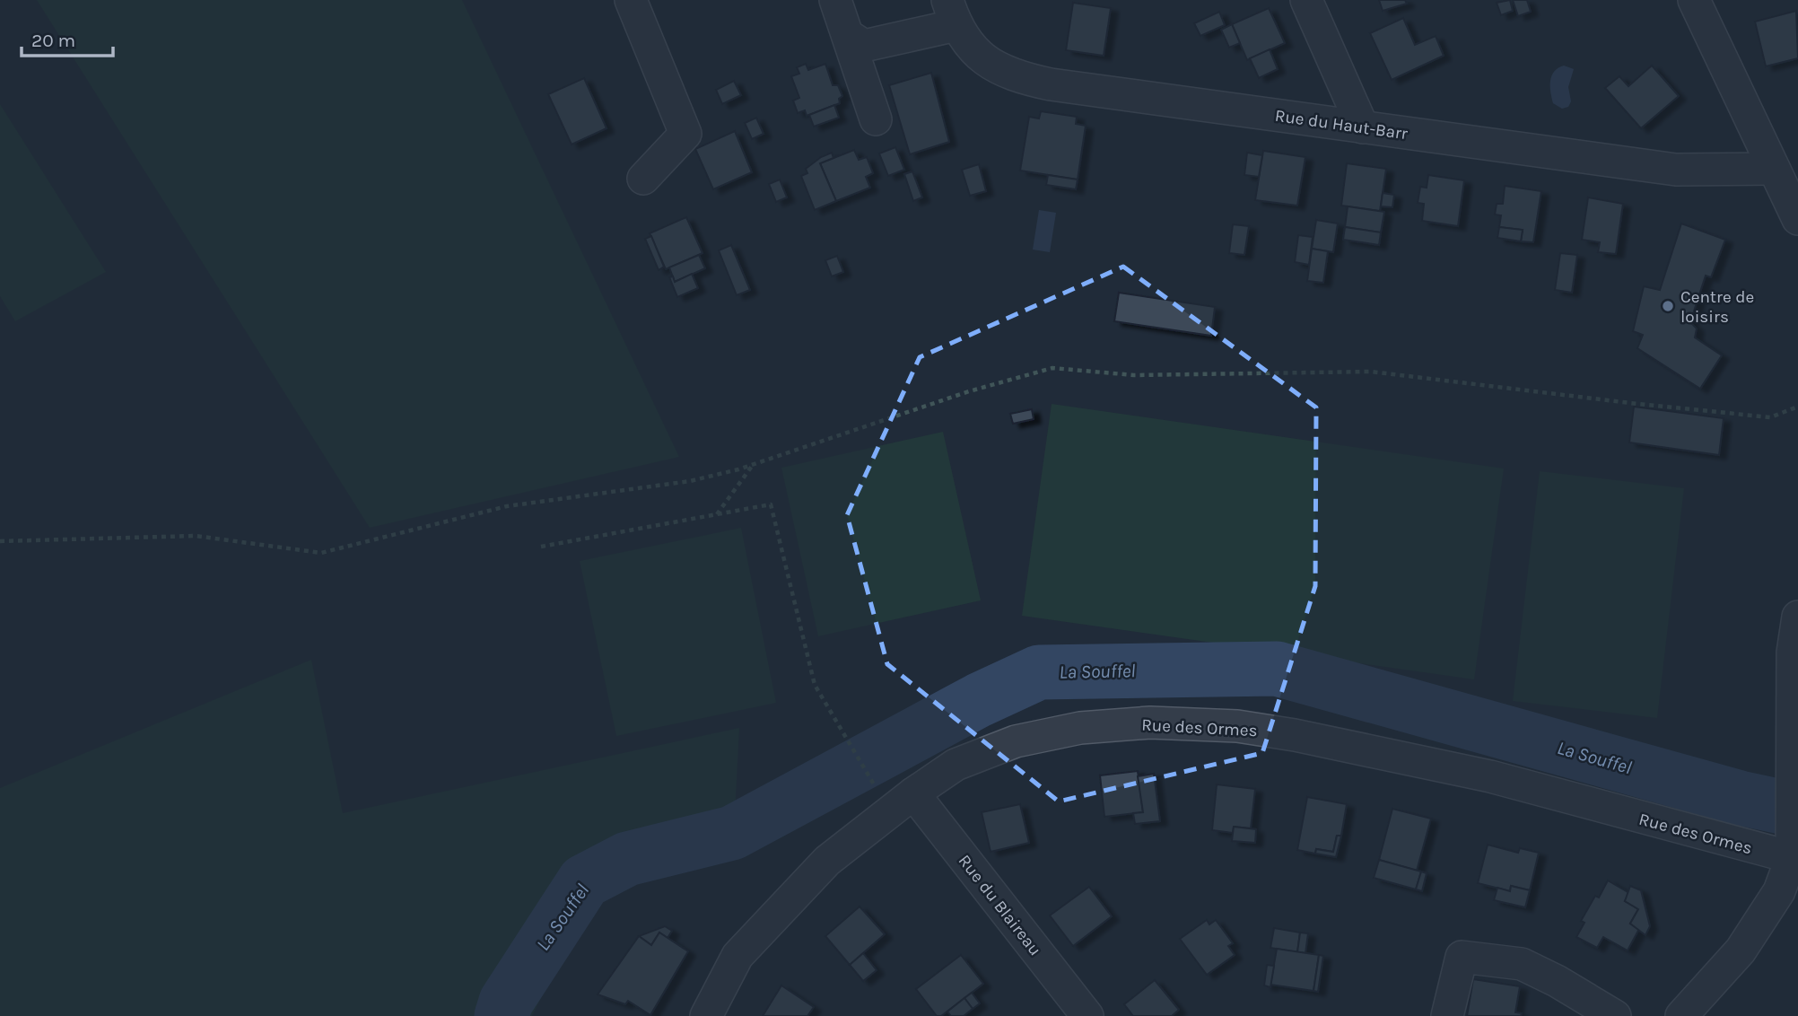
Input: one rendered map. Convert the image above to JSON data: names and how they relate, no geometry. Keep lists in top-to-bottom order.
{
  "streets": {
    "street": ["Rue du Haut-Barr", "Rue des Ormes", "Rue du Blaireau"]
  },
  "crossings": [
    ["Rue des Ormes", "Rue du Blaireau"]
  ],
  "water": ["La Souffel"],
  "places": ["Centre de loisirs"],
  "scale_bar": "20 m"
}
